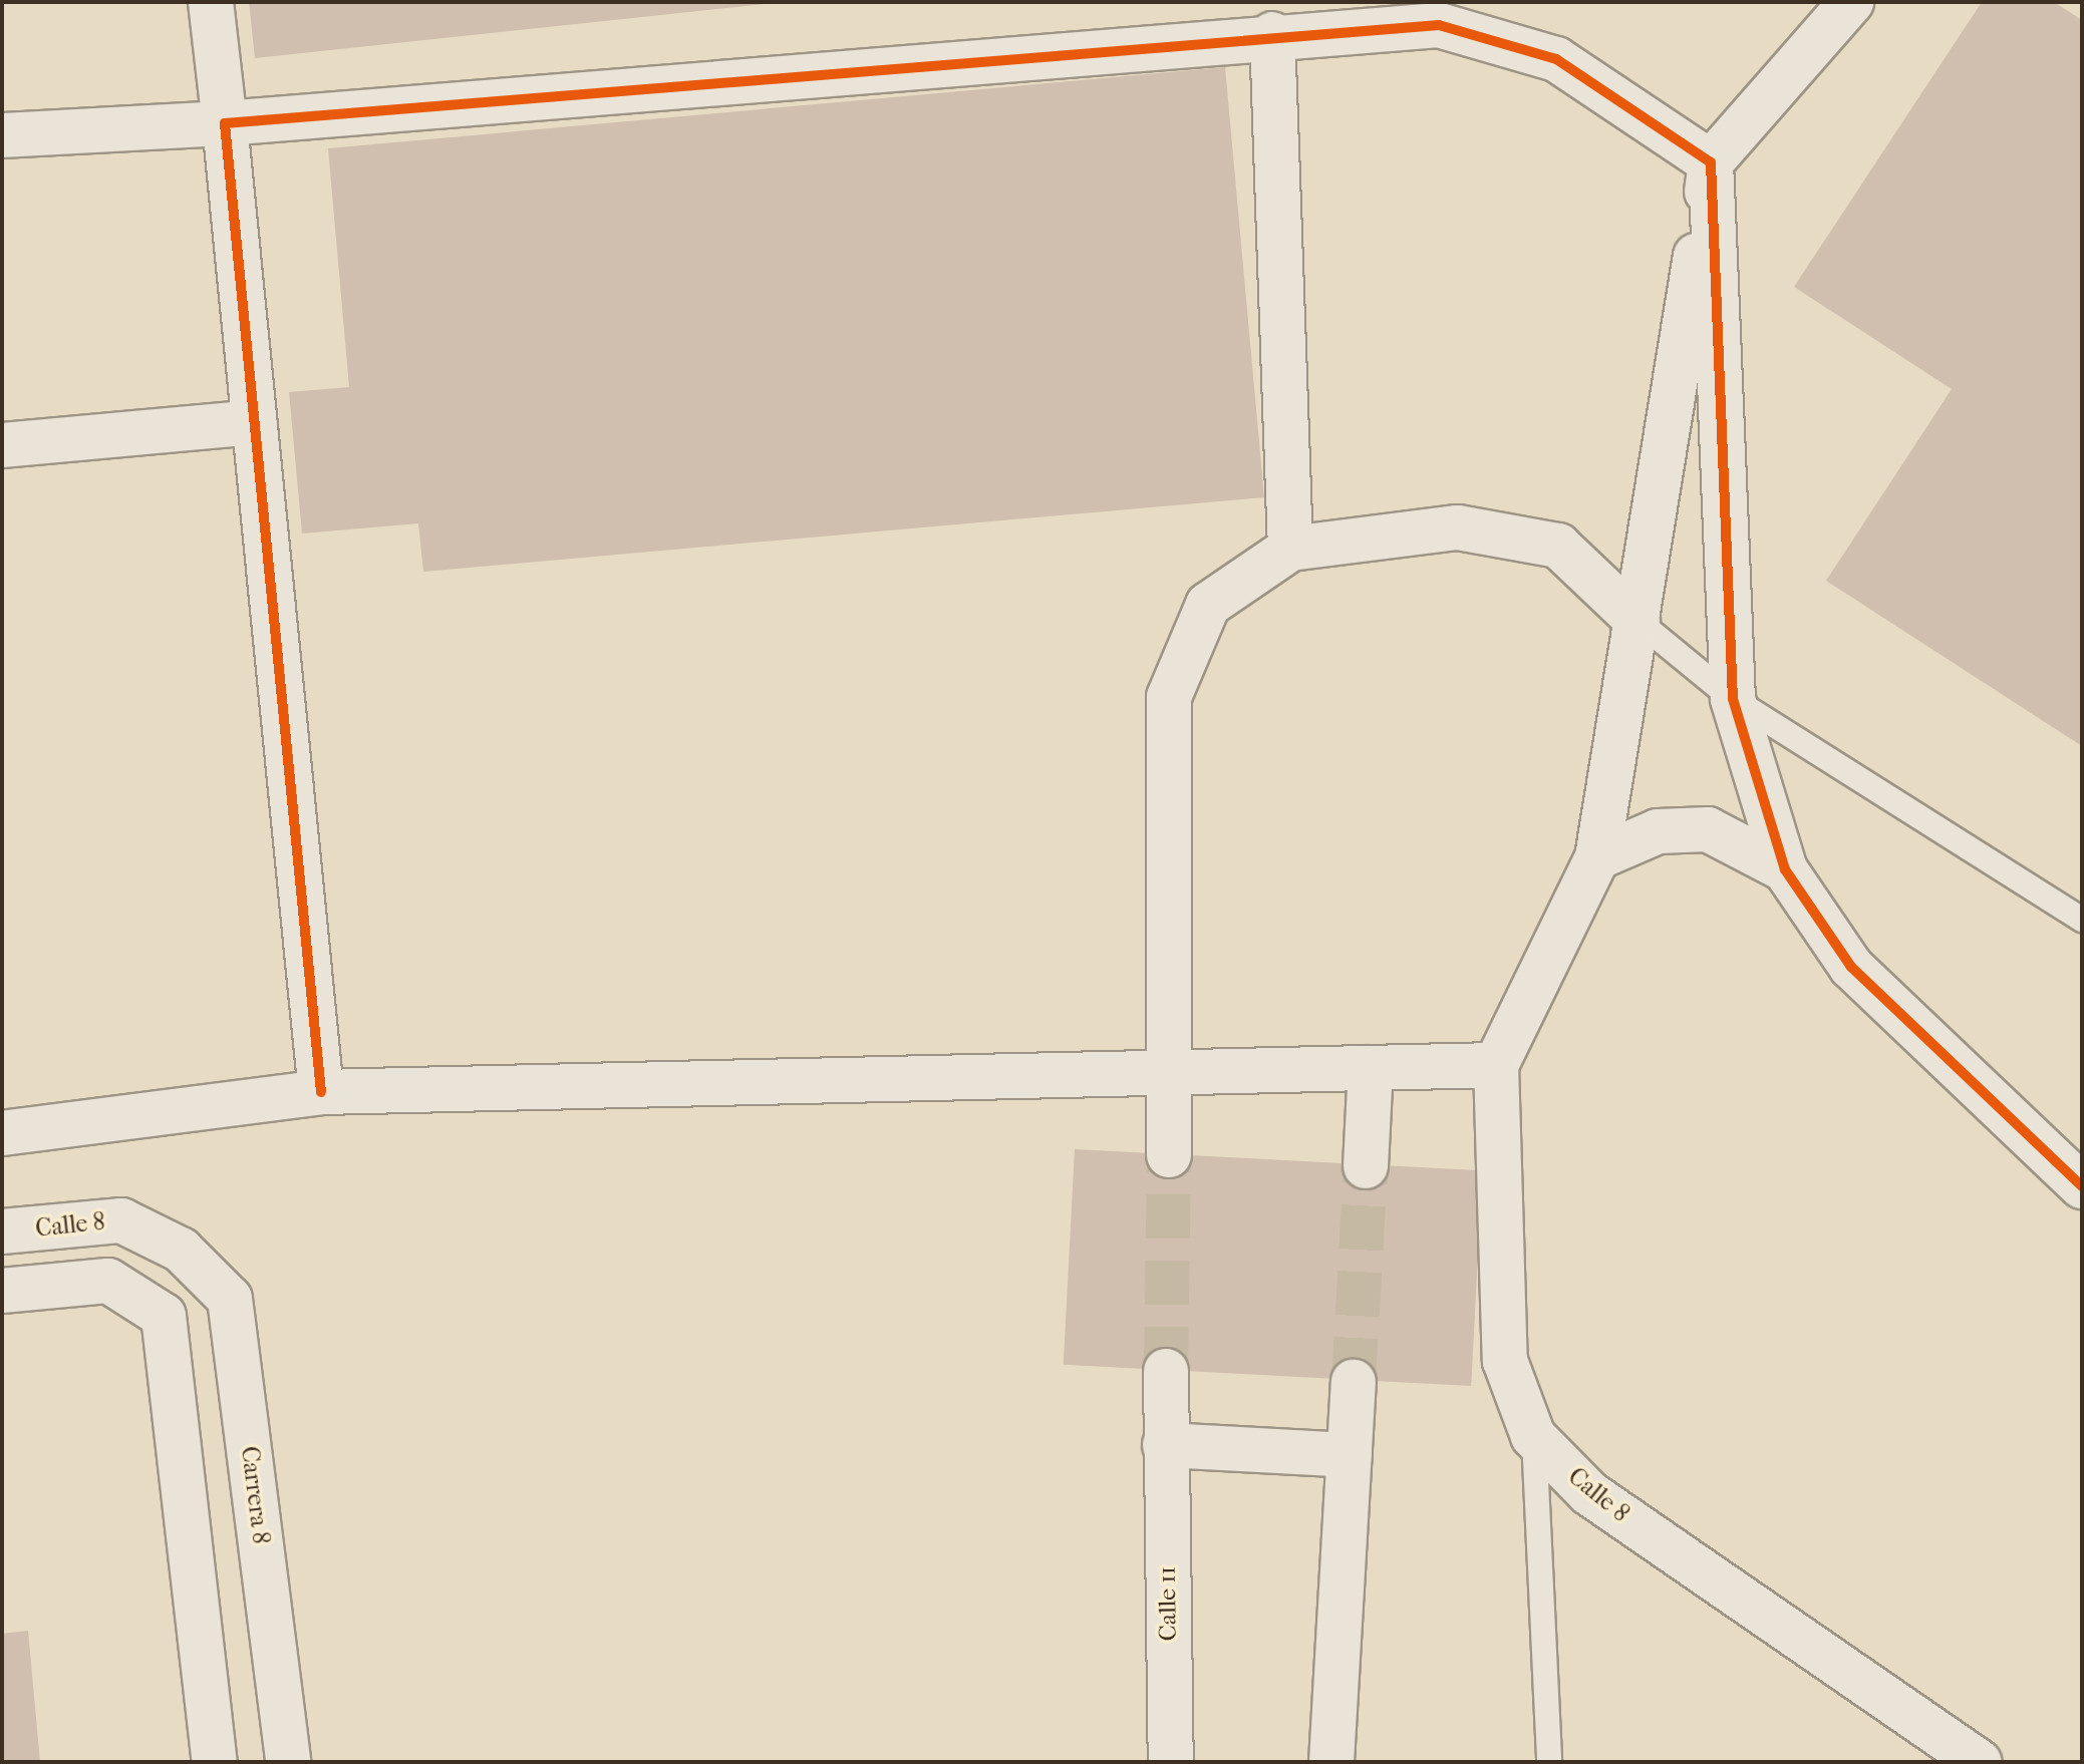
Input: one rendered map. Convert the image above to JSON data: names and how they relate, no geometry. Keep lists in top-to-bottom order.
{
  "streets": {
    "street": ["Calle 8", "Carrera 8", "Calle 11"]
  },
  "crossings": [
    ["Calle 8", "Carrera 8"]
  ]
}
